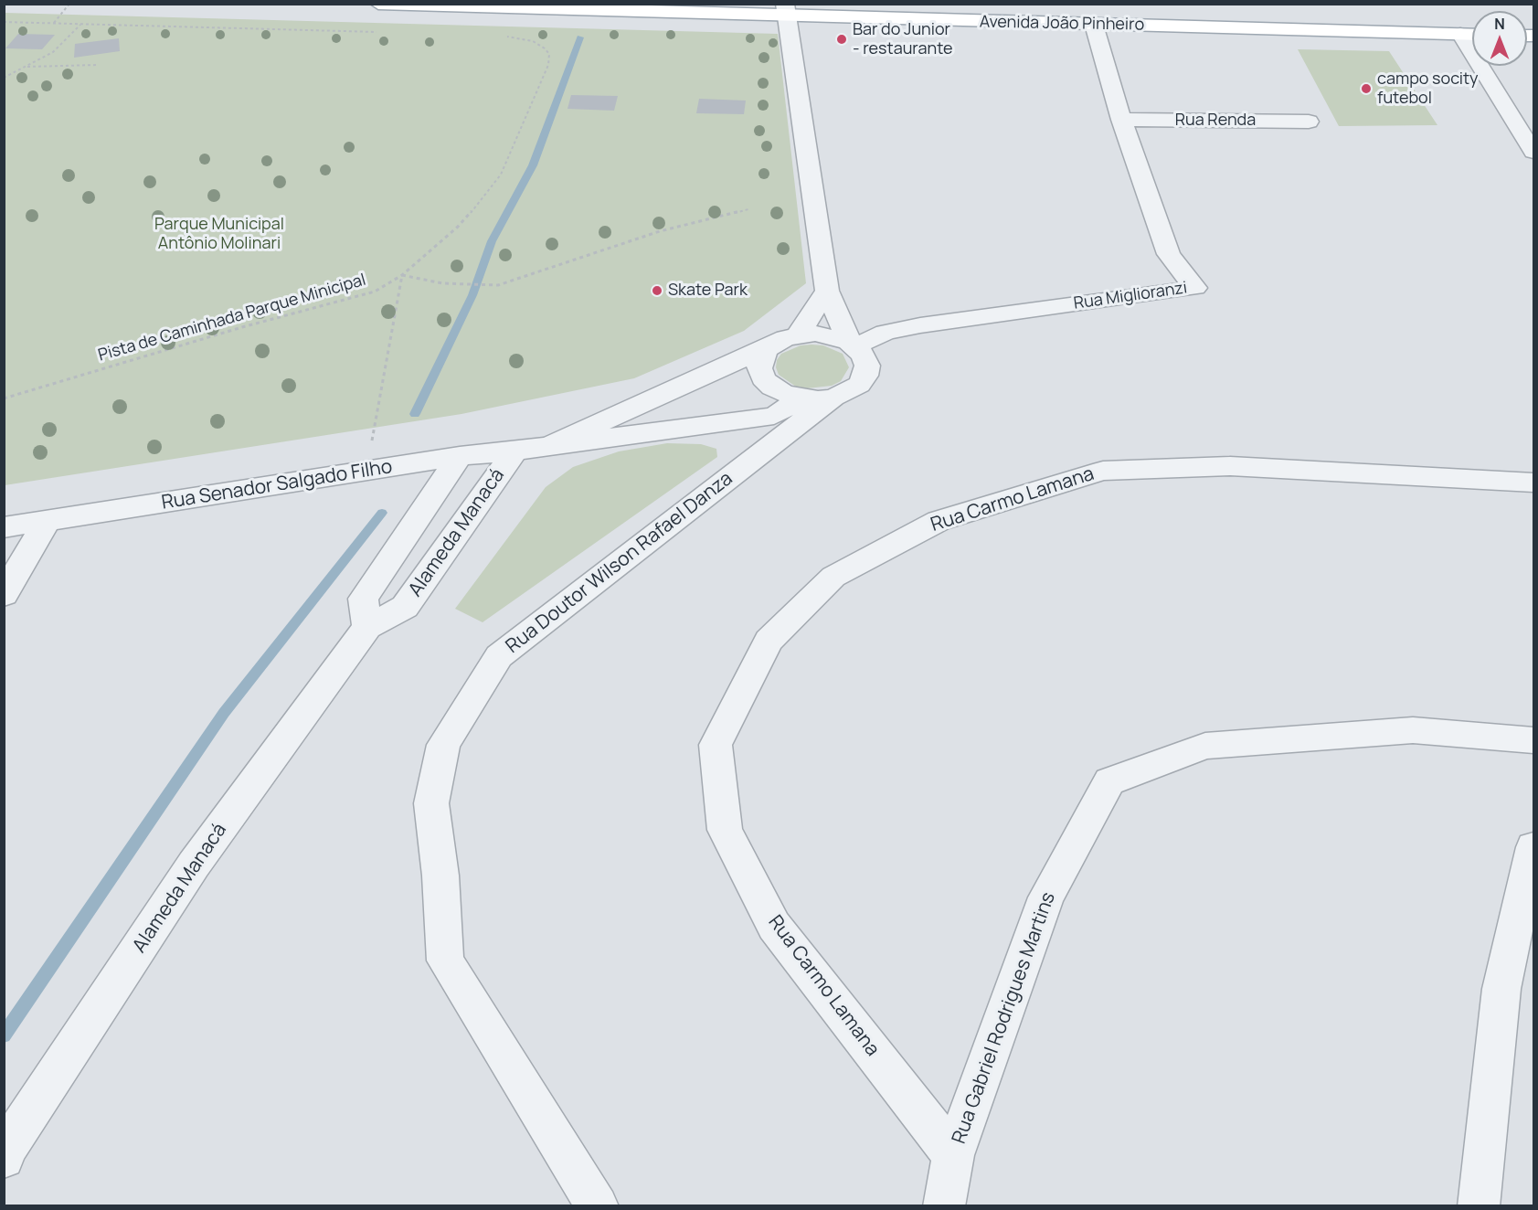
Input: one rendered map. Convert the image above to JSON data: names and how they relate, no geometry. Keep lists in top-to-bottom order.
{
  "streets": {
    "main road": ["Avenida João Pinheiro"],
    "street": [
      "Rua Renda",
      "Rua Miglioranzi",
      "Rua Senador Salgado Filho",
      "Rua Carmo Lamana",
      "Alameda Manacá",
      "Rua Doutor Wilson Rafael Danza",
      "Rua Gabriel Rodrigues Martins"
    ],
    "path": ["Pista de Caminhada Parque Minicipal"]
  },
  "crossings": [
    ["Avenida João Pinheiro", "Rua Miglioranzi"],
    ["Rua Renda", "Rua Miglioranzi"],
    ["Rua Miglioranzi", "Rua Doutor Wilson Rafael Danza"],
    ["Rua Senador Salgado Filho", "Alameda Manacá"],
    ["Rua Carmo Lamana", "Rua Gabriel Rodrigues Martins"]
  ],
  "parks": ["Parque Municipal Antônio Molinari"],
  "places": ["Bar do Junior - restaurante", "campo socity futebol", "Skate Park"],
  "north": "top"
}
